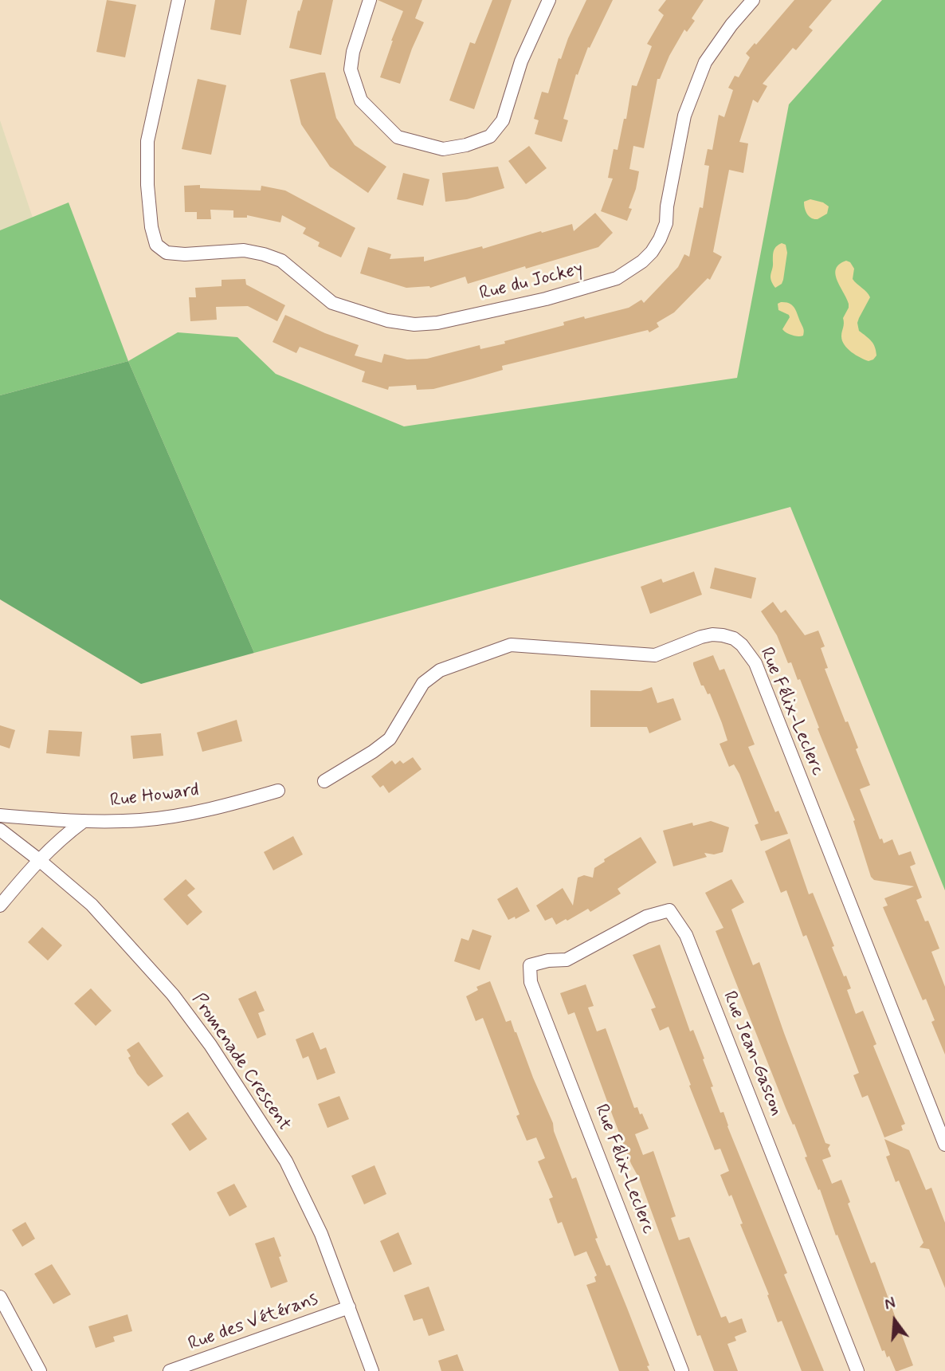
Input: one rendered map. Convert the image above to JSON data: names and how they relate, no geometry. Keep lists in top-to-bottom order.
{
  "streets": {
    "street": [
      "Rue du Jockey",
      "Rue Félix-Leclerc",
      "Rue Howard",
      "Rue Jean-Gascon",
      "Promenade Crescent",
      "Rue des Vétérans"
    ]
  },
  "crossings": [
    ["Rue Félix-Leclerc", "Rue Jean-Gascon"],
    ["Promenade Crescent", "Rue des Vétérans"]
  ],
  "north": "top"
}
